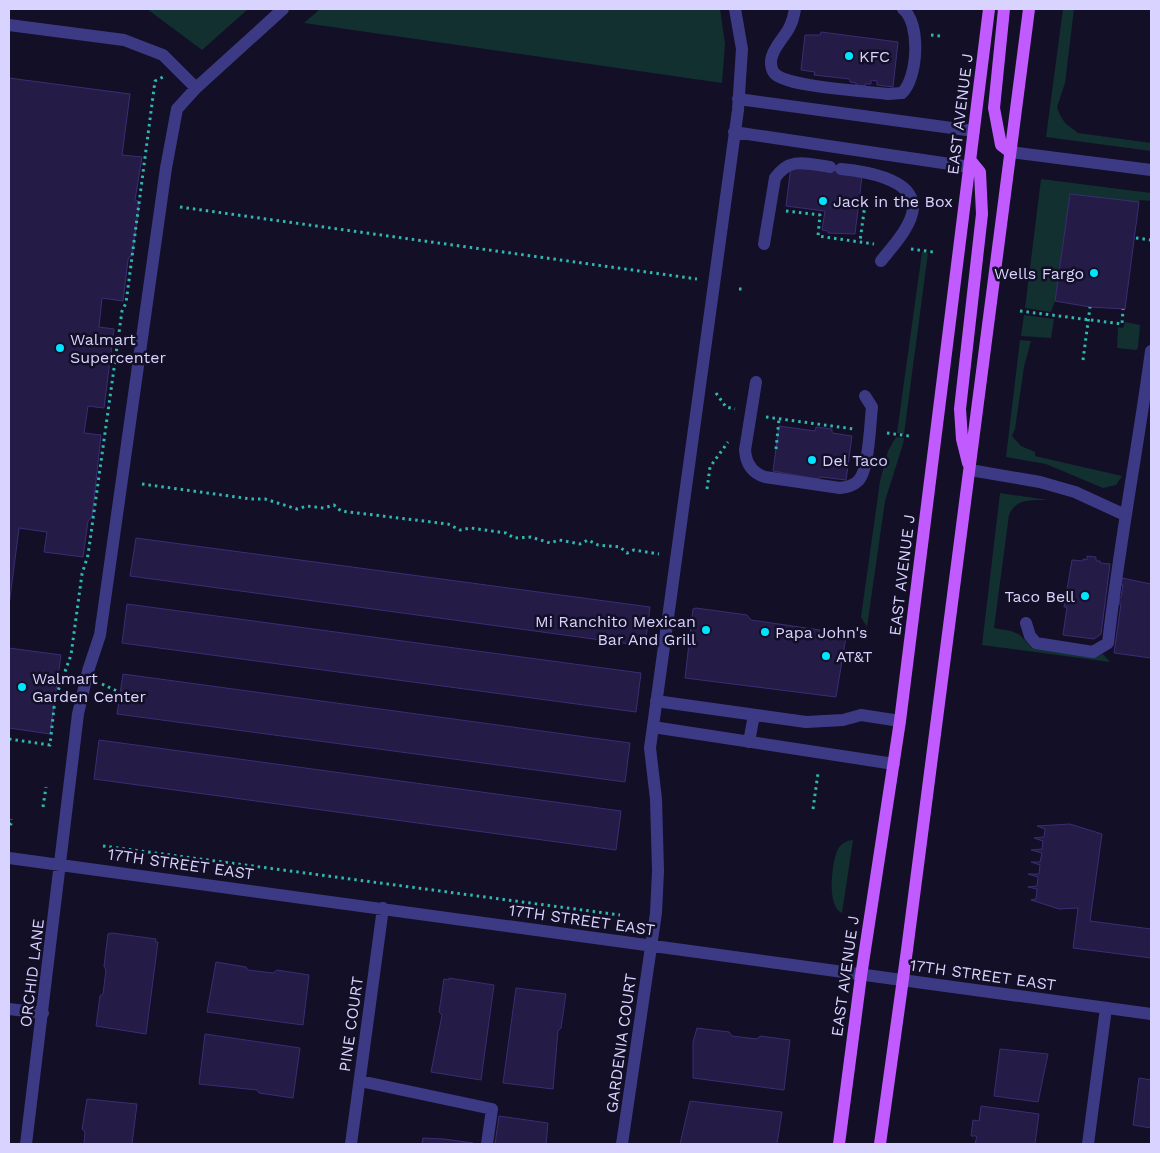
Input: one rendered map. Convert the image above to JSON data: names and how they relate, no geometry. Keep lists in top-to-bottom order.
{
  "streets": {
    "main road": ["EAST AVENUE J"],
    "street": [
      "17TH STREET EAST",
      "ORCHID LANE",
      "PINE COURT",
      "GARDENIA COURT"
    ]
  },
  "crossings": [
    ["EAST AVENUE J", "17TH STREET EAST"],
    ["17TH STREET EAST", "ORCHID LANE"],
    ["17TH STREET EAST", "PINE COURT"],
    ["17TH STREET EAST", "GARDENIA COURT"]
  ],
  "places": [
    "KFC",
    "Jack in the Box",
    "Wells Fargo",
    "Walmart Supercenter",
    "Del Taco",
    "Taco Bell",
    "Mi Ranchito Mexican Bar And Grill",
    "Papa John's",
    "AT&T",
    "Walmart Garden Center"
  ]
}
